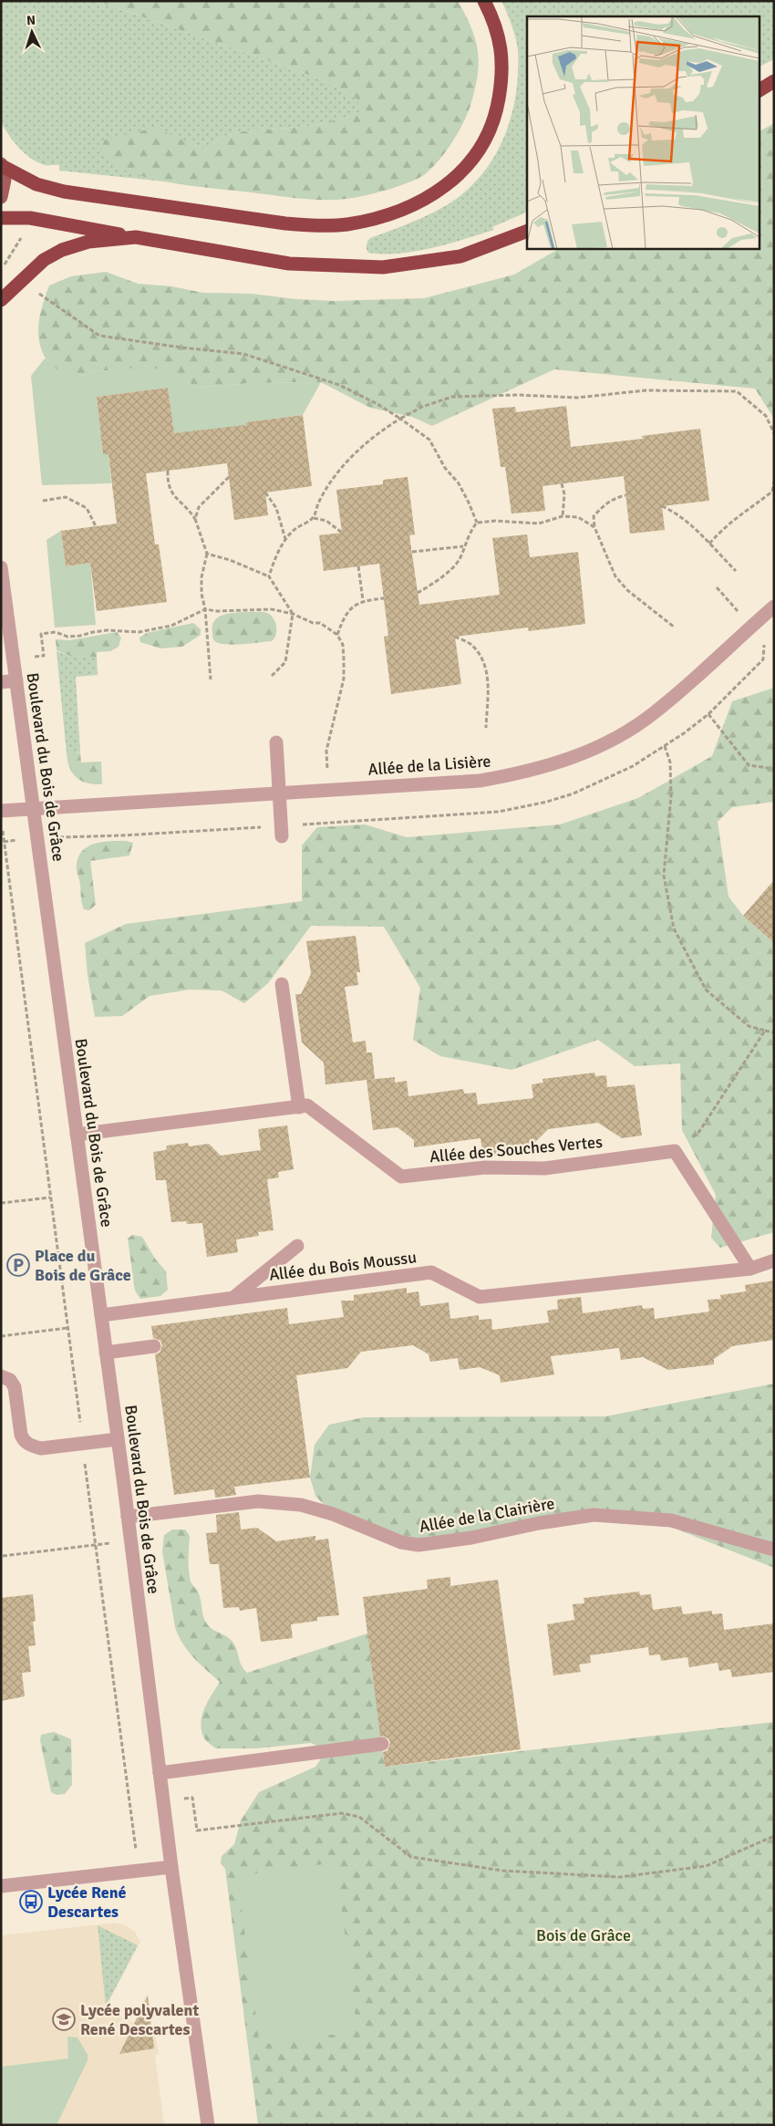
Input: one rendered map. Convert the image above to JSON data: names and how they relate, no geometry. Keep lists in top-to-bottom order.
{
  "streets": {
    "street": [
      "Allée de la Lisière",
      "Boulevard du Bois de Grâce",
      "Allée des Souches Vertes",
      "Allée du Bois Moussu",
      "Allée de la Clairière"
    ]
  },
  "crossings": [
    ["Allée de la Lisière", "Boulevard du Bois de Grâce"],
    ["Boulevard du Bois de Grâce", "Allée des Souches Vertes"],
    ["Boulevard du Bois de Grâce", "Allée du Bois Moussu"],
    ["Boulevard du Bois de Grâce", "Allée de la Clairière"]
  ],
  "parks": ["Bois de Grâce"],
  "places": {
    "parking": ["Place du Bois de Grâce"],
    "bus stop": ["Lycée René Descartes"],
    "school or university": ["Lycée polyvalent René Descartes"]
  },
  "north": "top"
}
